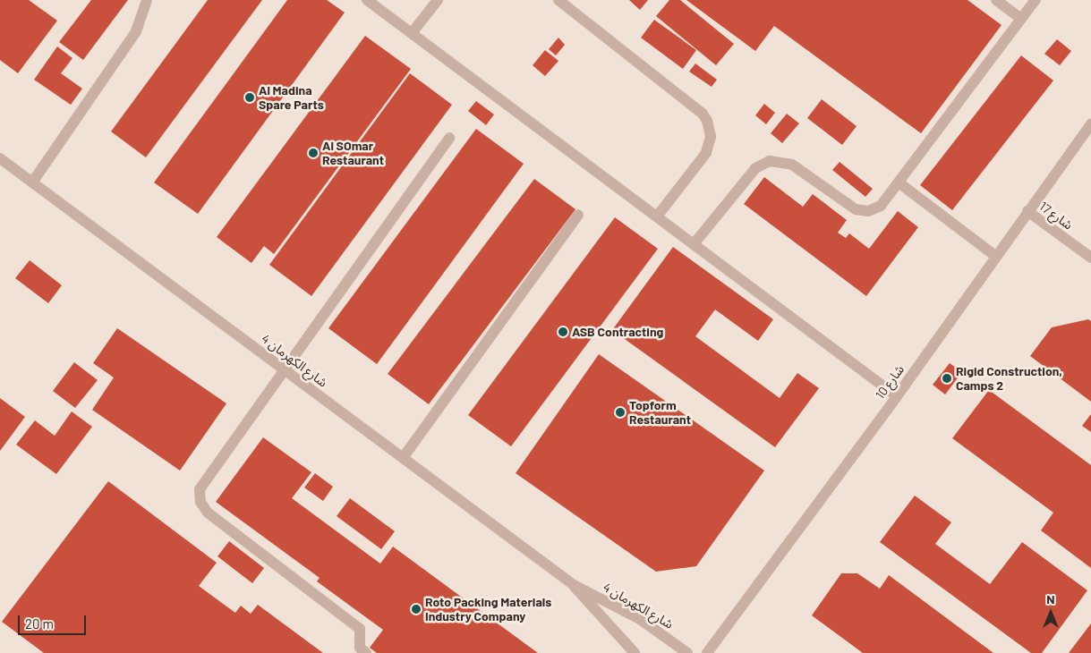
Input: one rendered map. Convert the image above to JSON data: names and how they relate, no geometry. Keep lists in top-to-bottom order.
{
  "streets": {
    "street": ["شارع 17", "شارع الكهرمان 4", "شارع 10"]
  },
  "crossings": [
    ["شارع 17", "شارع 10"]
  ],
  "places": [
    "Al Madina Spare Parts",
    "Al SOmar Restaurant",
    "ASB Contracting",
    "Rigid Construction, Camps 2",
    "Topform Restaurant",
    "Roto Packing Materials Industry Company"
  ],
  "scale_bar": "20 m",
  "north": "top"
}
